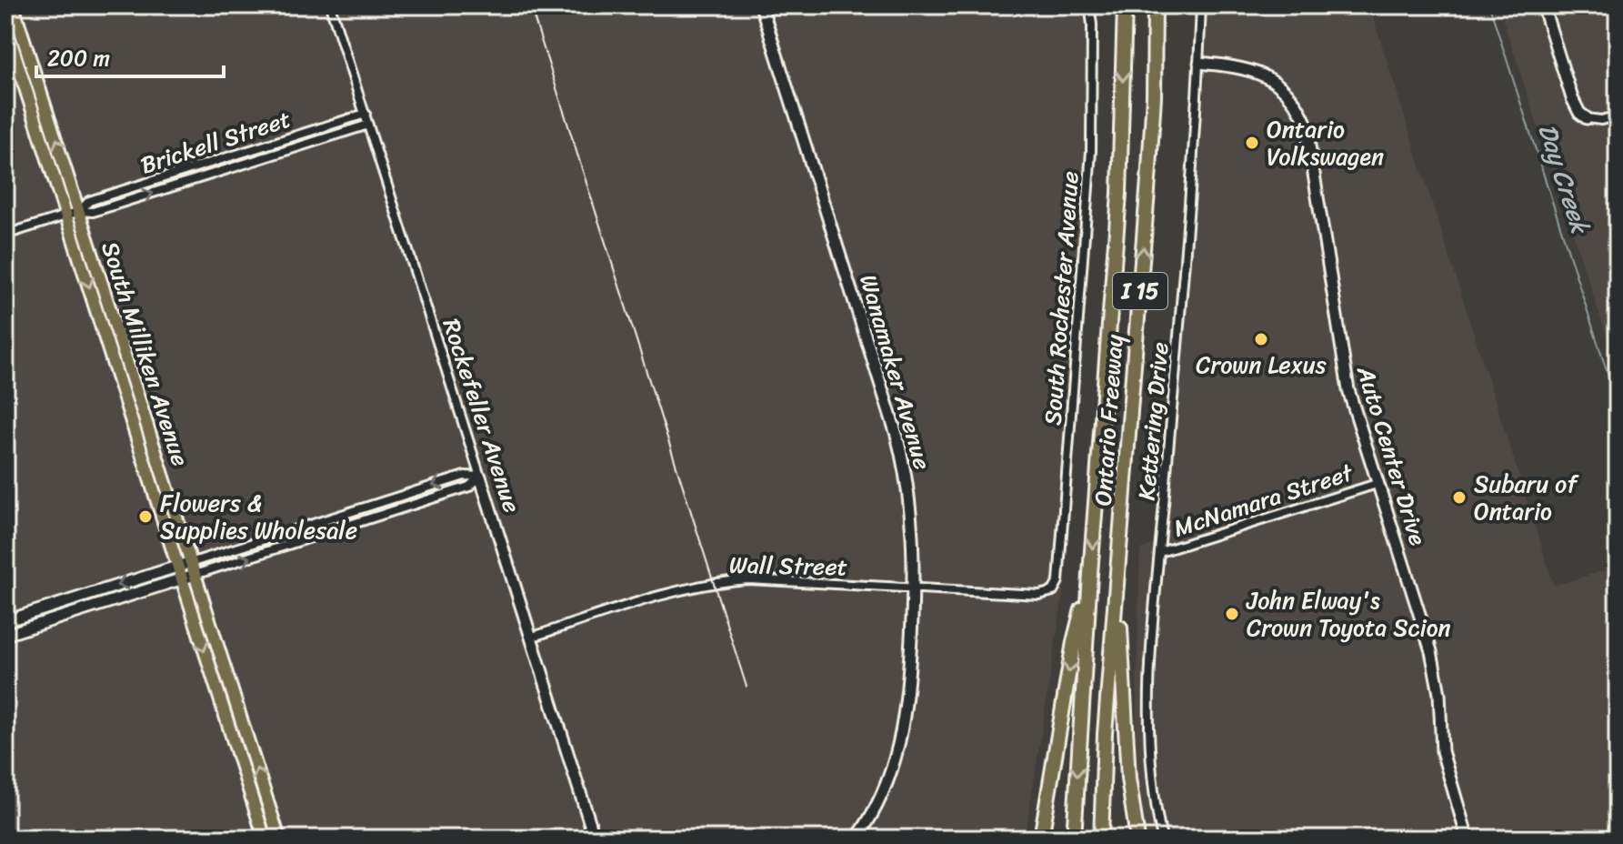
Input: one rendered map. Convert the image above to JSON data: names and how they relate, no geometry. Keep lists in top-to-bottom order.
{
  "streets": {
    "highway": ["I 15", "Ontario Freeway"],
    "main road": ["South Milliken Avenue"],
    "street": [
      "Brickell Street",
      "South Rochester Avenue",
      "Wanamaker Avenue",
      "Rockefeller Avenue",
      "Kettering Drive",
      "Auto Center Drive",
      "McNamara Street",
      "Wall Street"
    ]
  },
  "crossings": [
    ["Brickell Street", "South Milliken Avenue"],
    ["Brickell Street", "Rockefeller Avenue"],
    ["South Rochester Avenue", "Wall Street"],
    ["Wanamaker Avenue", "Wall Street"],
    ["Rockefeller Avenue", "Wall Street"],
    ["Kettering Drive", "Auto Center Drive"],
    ["Kettering Drive", "McNamara Street"],
    ["Auto Center Drive", "McNamara Street"]
  ],
  "water": ["Day Creek"],
  "places": [
    "Ontario Volkswagen",
    "Crown Lexus",
    "Subaru of Ontario",
    "Flowers & Supplies Wholesale",
    "John Elway's Crown Toyota Scion"
  ],
  "scale_bar": "200 m"
}
